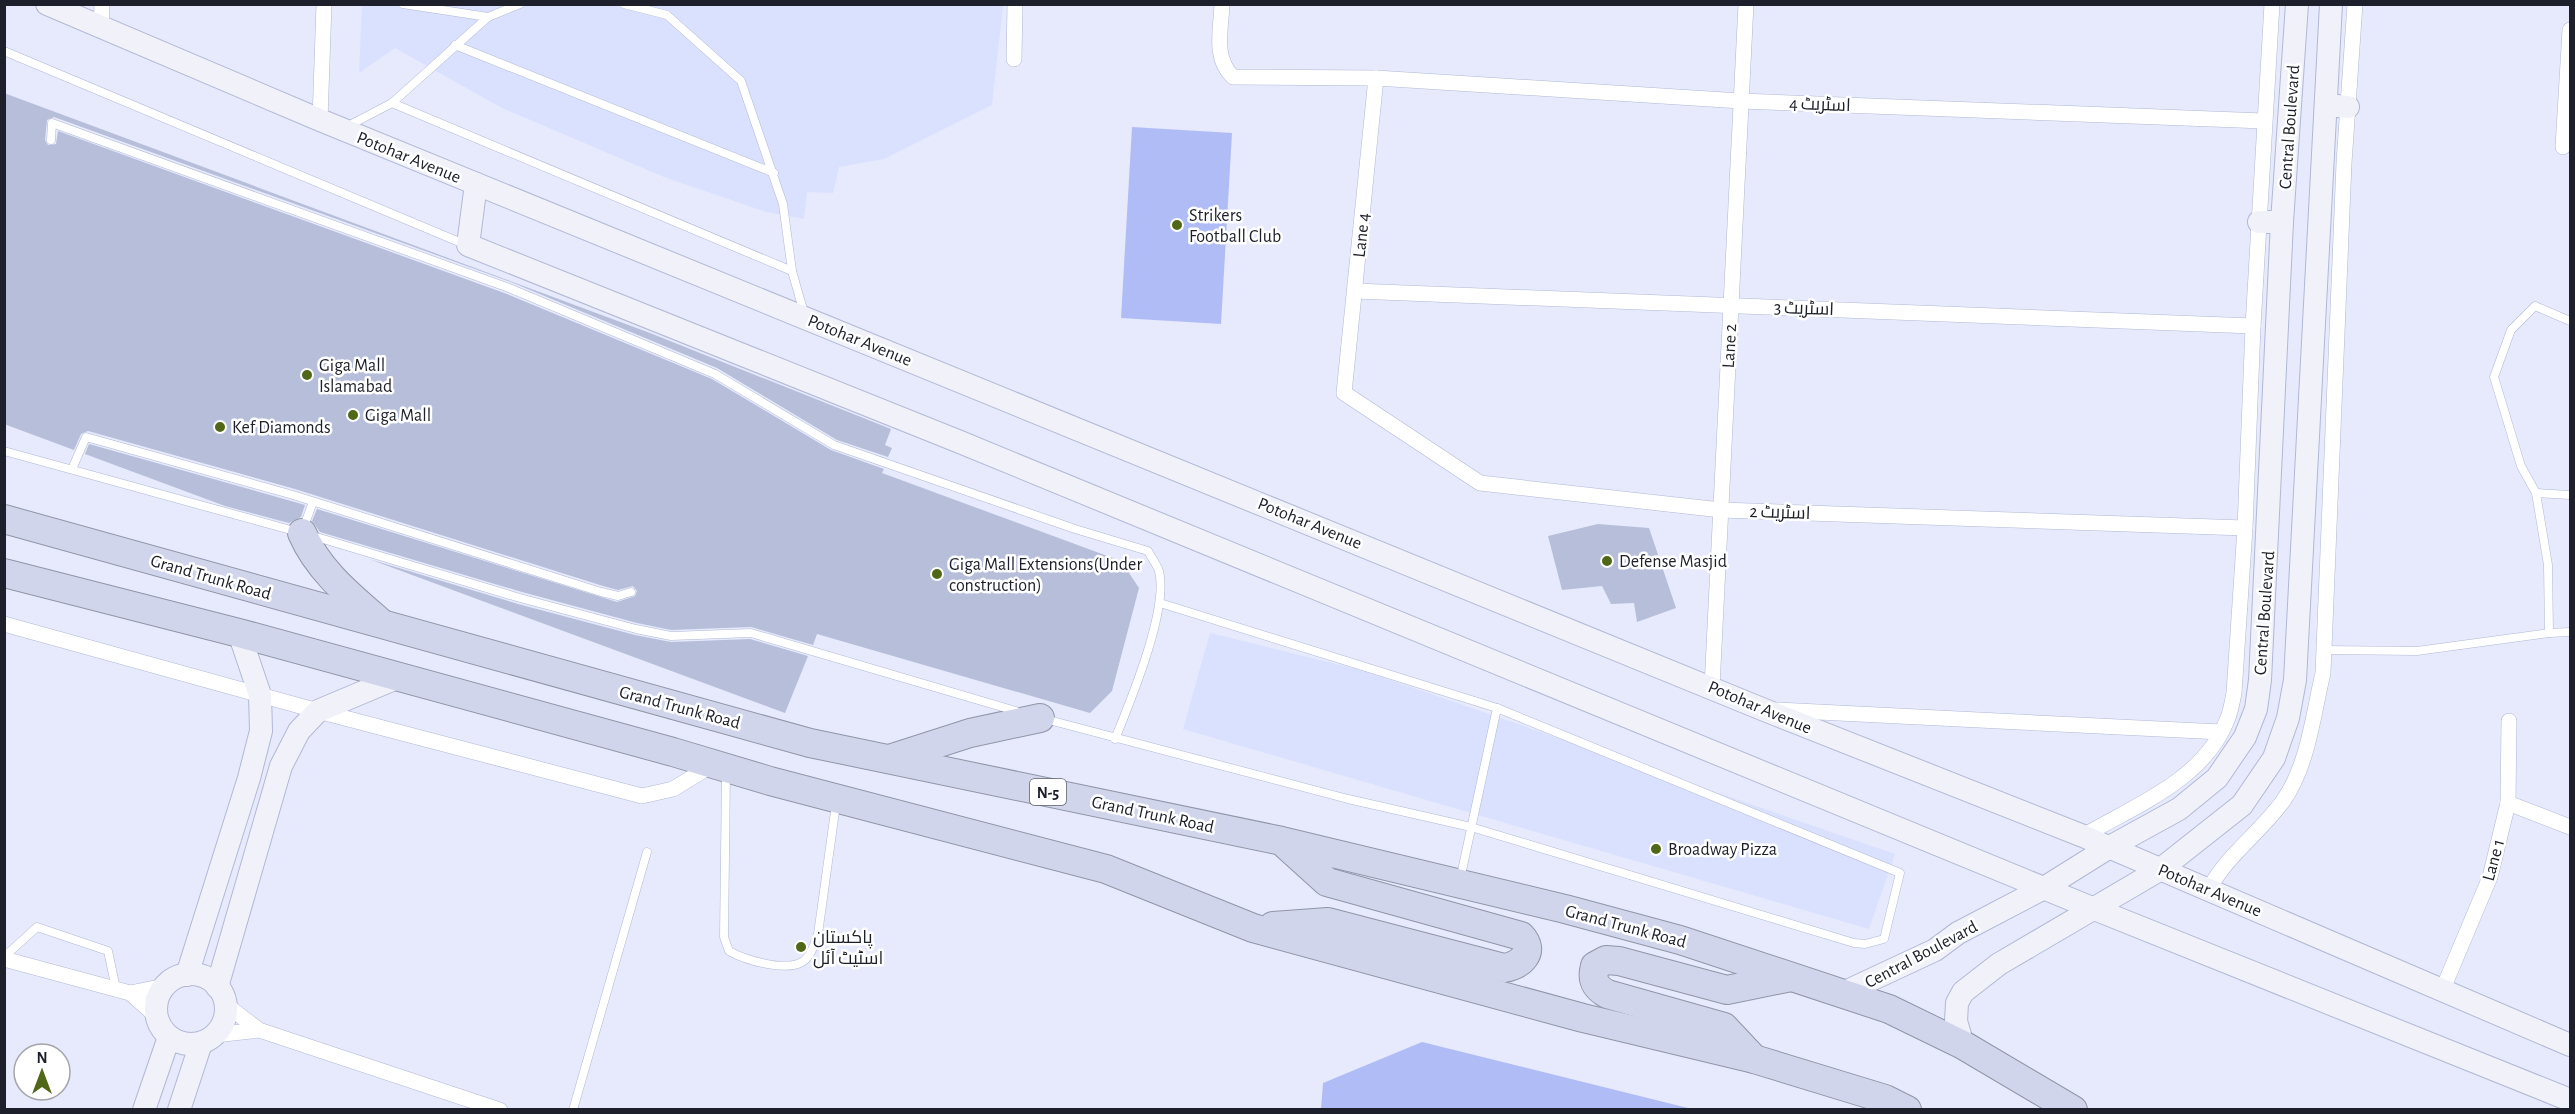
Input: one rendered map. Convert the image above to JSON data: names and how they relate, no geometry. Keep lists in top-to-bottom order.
{
  "streets": {
    "highway": ["Grand Trunk Road", "N-5"],
    "street": [
      "اسٹریٹ 4",
      "Central Boulevard",
      "Potohar Avenue",
      "Lane 4",
      "اسٹریٹ 3",
      "Lane 2",
      "اسٹریٹ 2",
      "Lane 1"
    ]
  },
  "crossings": [
    ["اسٹریٹ 4", "Lane 4"],
    ["اسٹریٹ 4", "Lane 2"],
    ["Central Boulevard", "Potohar Avenue"],
    ["Central Boulevard", "Grand Trunk Road"],
    ["Potohar Avenue", "Lane 2"],
    ["Potohar Avenue", "Lane 1"],
    ["Lane 4", "اسٹریٹ 3"],
    ["Lane 4", "اسٹریٹ 2"],
    ["اسٹریٹ 3", "Lane 2"],
    ["Lane 2", "اسٹریٹ 2"]
  ],
  "places": [
    "Strikers Football Club",
    "Giga Mall Islamabad",
    "Giga Mall",
    "Kef Diamonds",
    "Defense Masjid",
    "Giga Mall Extensions(Under construction)",
    "Broadway Pizza",
    "پاکستان اسٹیٹ آئل"
  ],
  "north": "top"
}
